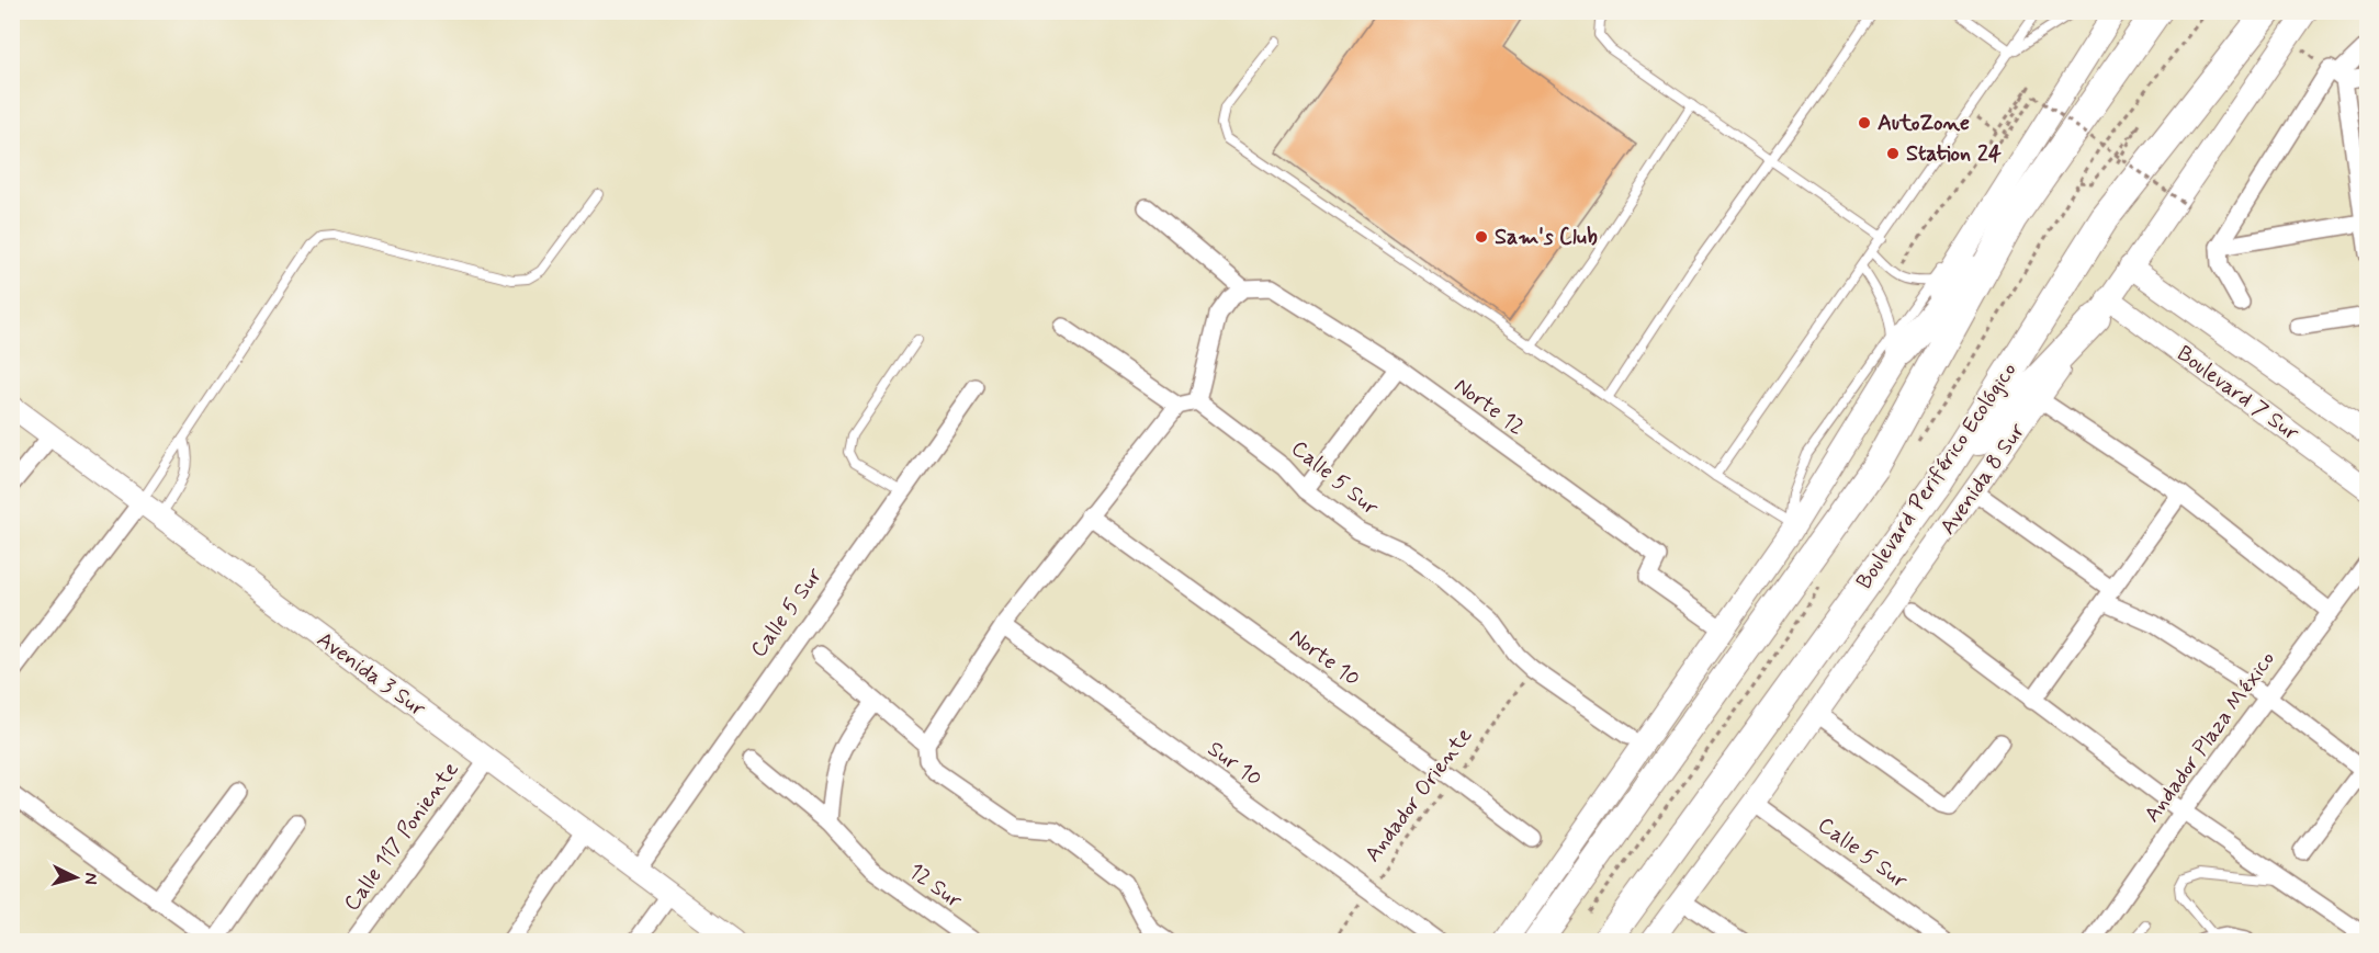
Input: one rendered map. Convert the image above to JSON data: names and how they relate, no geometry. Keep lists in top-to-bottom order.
{
  "streets": {
    "highway": ["Boulevard Periférico Ecológico"],
    "street": [
      "Boulevard 7 Sur",
      "Norte 12",
      "Calle 5 Sur",
      "Avenida 8 Sur",
      "Norte 10",
      "Avenida 3 Sur",
      "Andador Plaza México",
      "Sur 10",
      "Calle 117 Poniente",
      "12 Sur"
    ],
    "path": ["Andador Oriente"]
  },
  "crossings": [
    ["Boulevard 7 Sur", "Avenida 8 Sur"],
    ["Calle 5 Sur", "Avenida 8 Sur"],
    ["Calle 5 Sur", "Avenida 3 Sur"],
    ["Calle 5 Sur", "Andador Oriente"],
    ["Norte 10", "Andador Oriente"],
    ["Avenida 3 Sur", "Calle 117 Poniente"],
    ["Sur 10", "Andador Oriente"]
  ],
  "places": ["AutoZone", "Station 24", "Sam's Club"],
  "north": "right"
}
